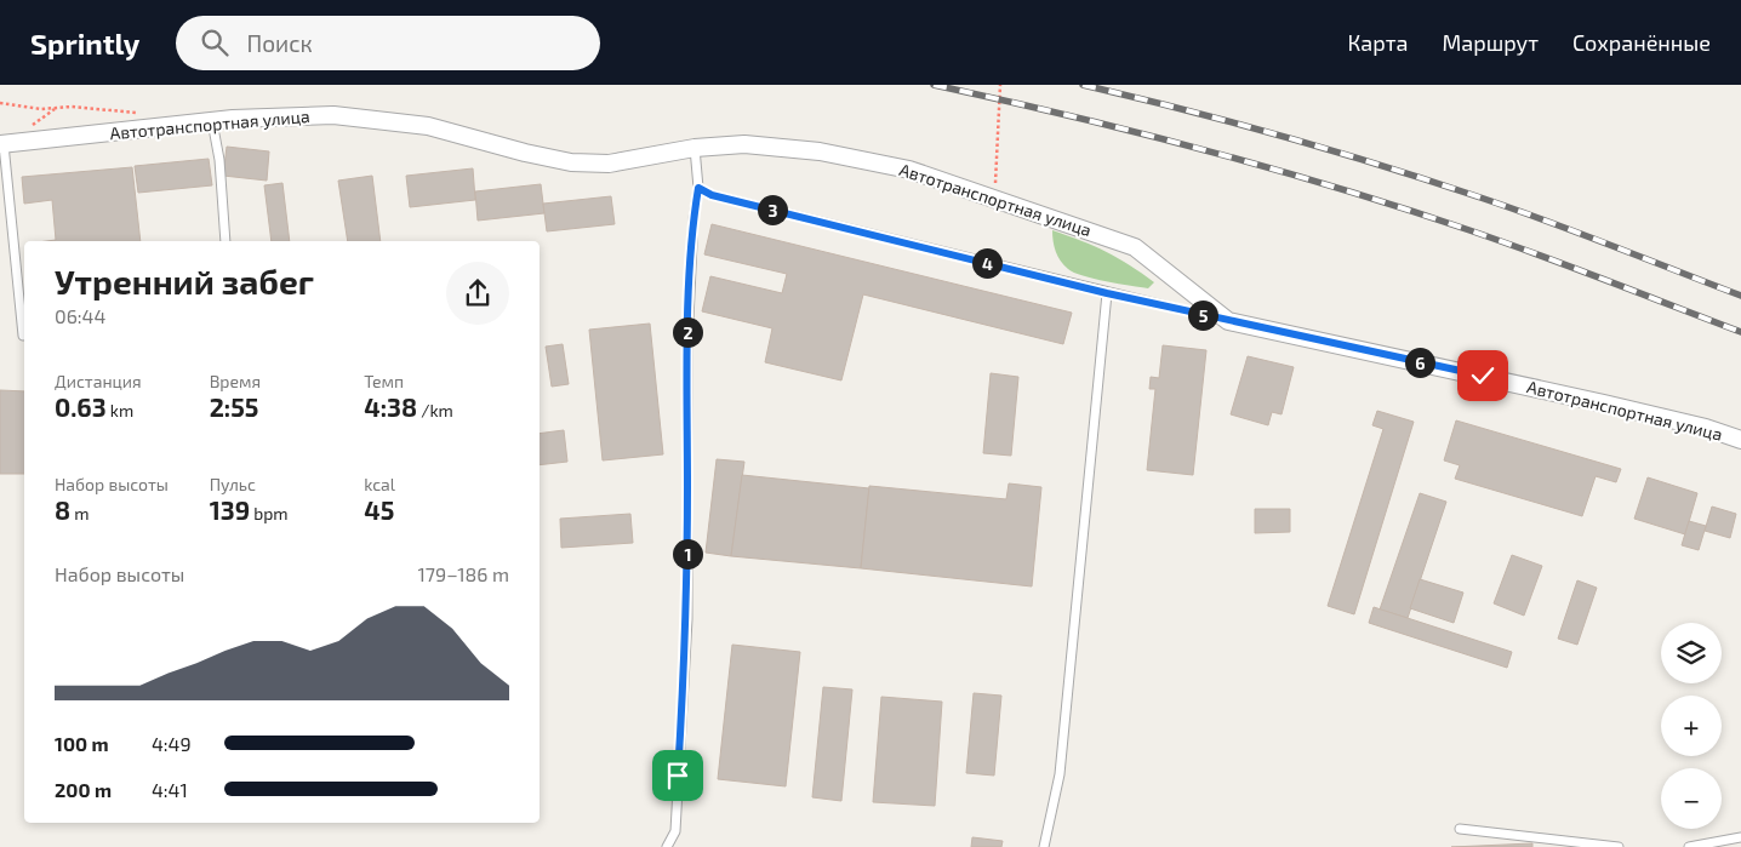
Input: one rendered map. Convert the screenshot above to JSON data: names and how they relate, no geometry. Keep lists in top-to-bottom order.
{
  "streets": {
    "street": ["Автотранспортная улица"]
  },
  "page": {
    "header": "Sprintly",
    "search": "Поиск",
    "nav": ["Карта", "Маршрут", "Сохранённые"],
    "pins": [
      "3",
      "4",
      "5",
      "2",
      "6",
      "1"
    ],
    "heading": ["Утренний забег", "06:44"],
    "stats": [
      ["Дистанция", "0.63 km"],
      ["Время", "2:55"],
      ["Темп", "4:38 /km"],
      ["Набор высоты", "8 m"],
      ["Пульс", "139 bpm"],
      ["kcal", "45"]
    ],
    "chart": ["Набор высоты", "179–186 m"],
    "map_buttons": ["+", "−"],
    "list": [
      {
        "name": "100 m",
        "note": "4:49"
      },
      {
        "name": "200 m",
        "note": "4:41"
      }
    ]
  }
}
